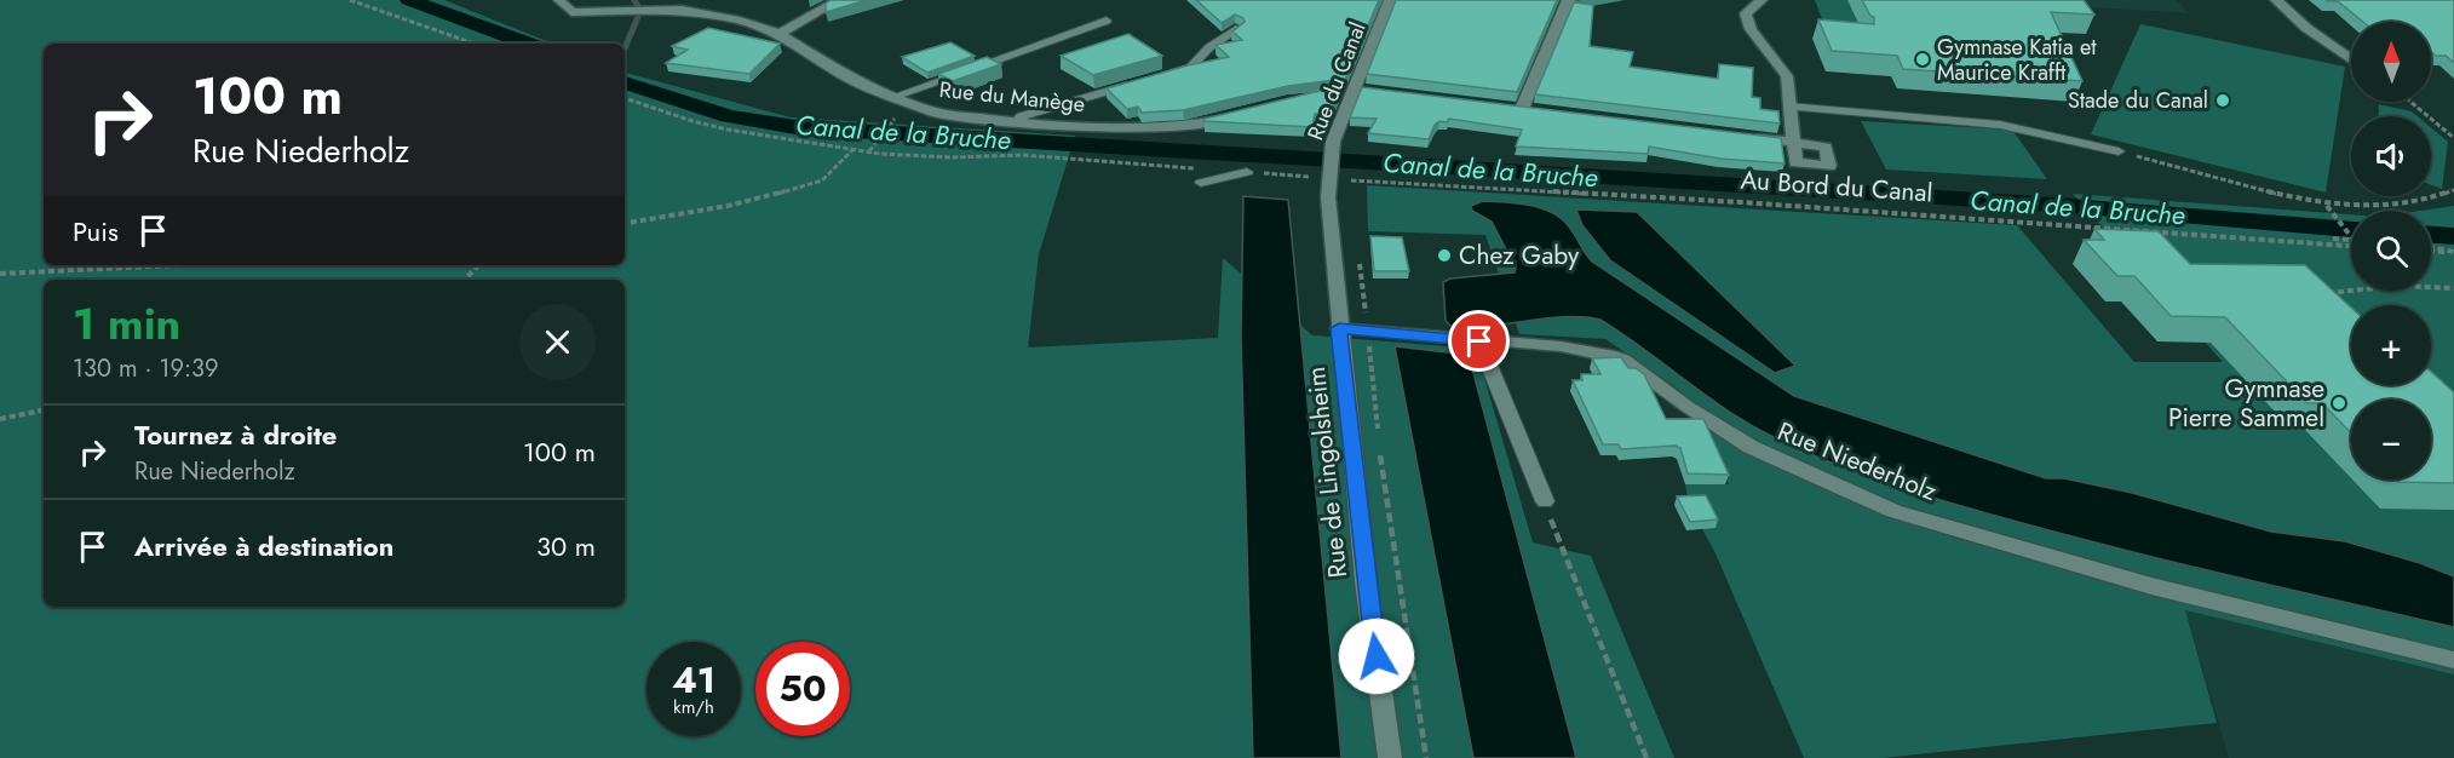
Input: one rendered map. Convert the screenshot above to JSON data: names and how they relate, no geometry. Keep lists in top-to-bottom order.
{
  "streets": {
    "street": [
      "Rue du Canal",
      "Rue du Manège",
      "Rue Niederholz",
      "Rue de Lingolsheim"
    ],
    "path": ["Au Bord du Canal"]
  },
  "crossings": [
    ["Rue du Canal", "Rue de Lingolsheim"],
    ["Rue Niederholz", "Rue de Lingolsheim"]
  ],
  "water": ["Canal de la Bruche"],
  "places": [
    "Gymnase Katia et Maurice Krafft",
    "Stade du Canal",
    "Chez Gaby",
    "Gymnase Pierre Sammel"
  ],
  "north": "top",
  "page": {
    "map_buttons": ["+", "−"],
    "turn": ["100 m", "Rue Niederholz"],
    "then": "Puis",
    "heading": ["1 min", "130 m · 19:39"],
    "list": [
      {
        "name": "Tournez à droite",
        "note": "Rue Niederholz",
        "value": "100 m"
      },
      {
        "name": "Arrivée à destination",
        "value": "30 m"
      }
    ],
    "speed": "41 km/h",
    "limit": "50"
  }
}
